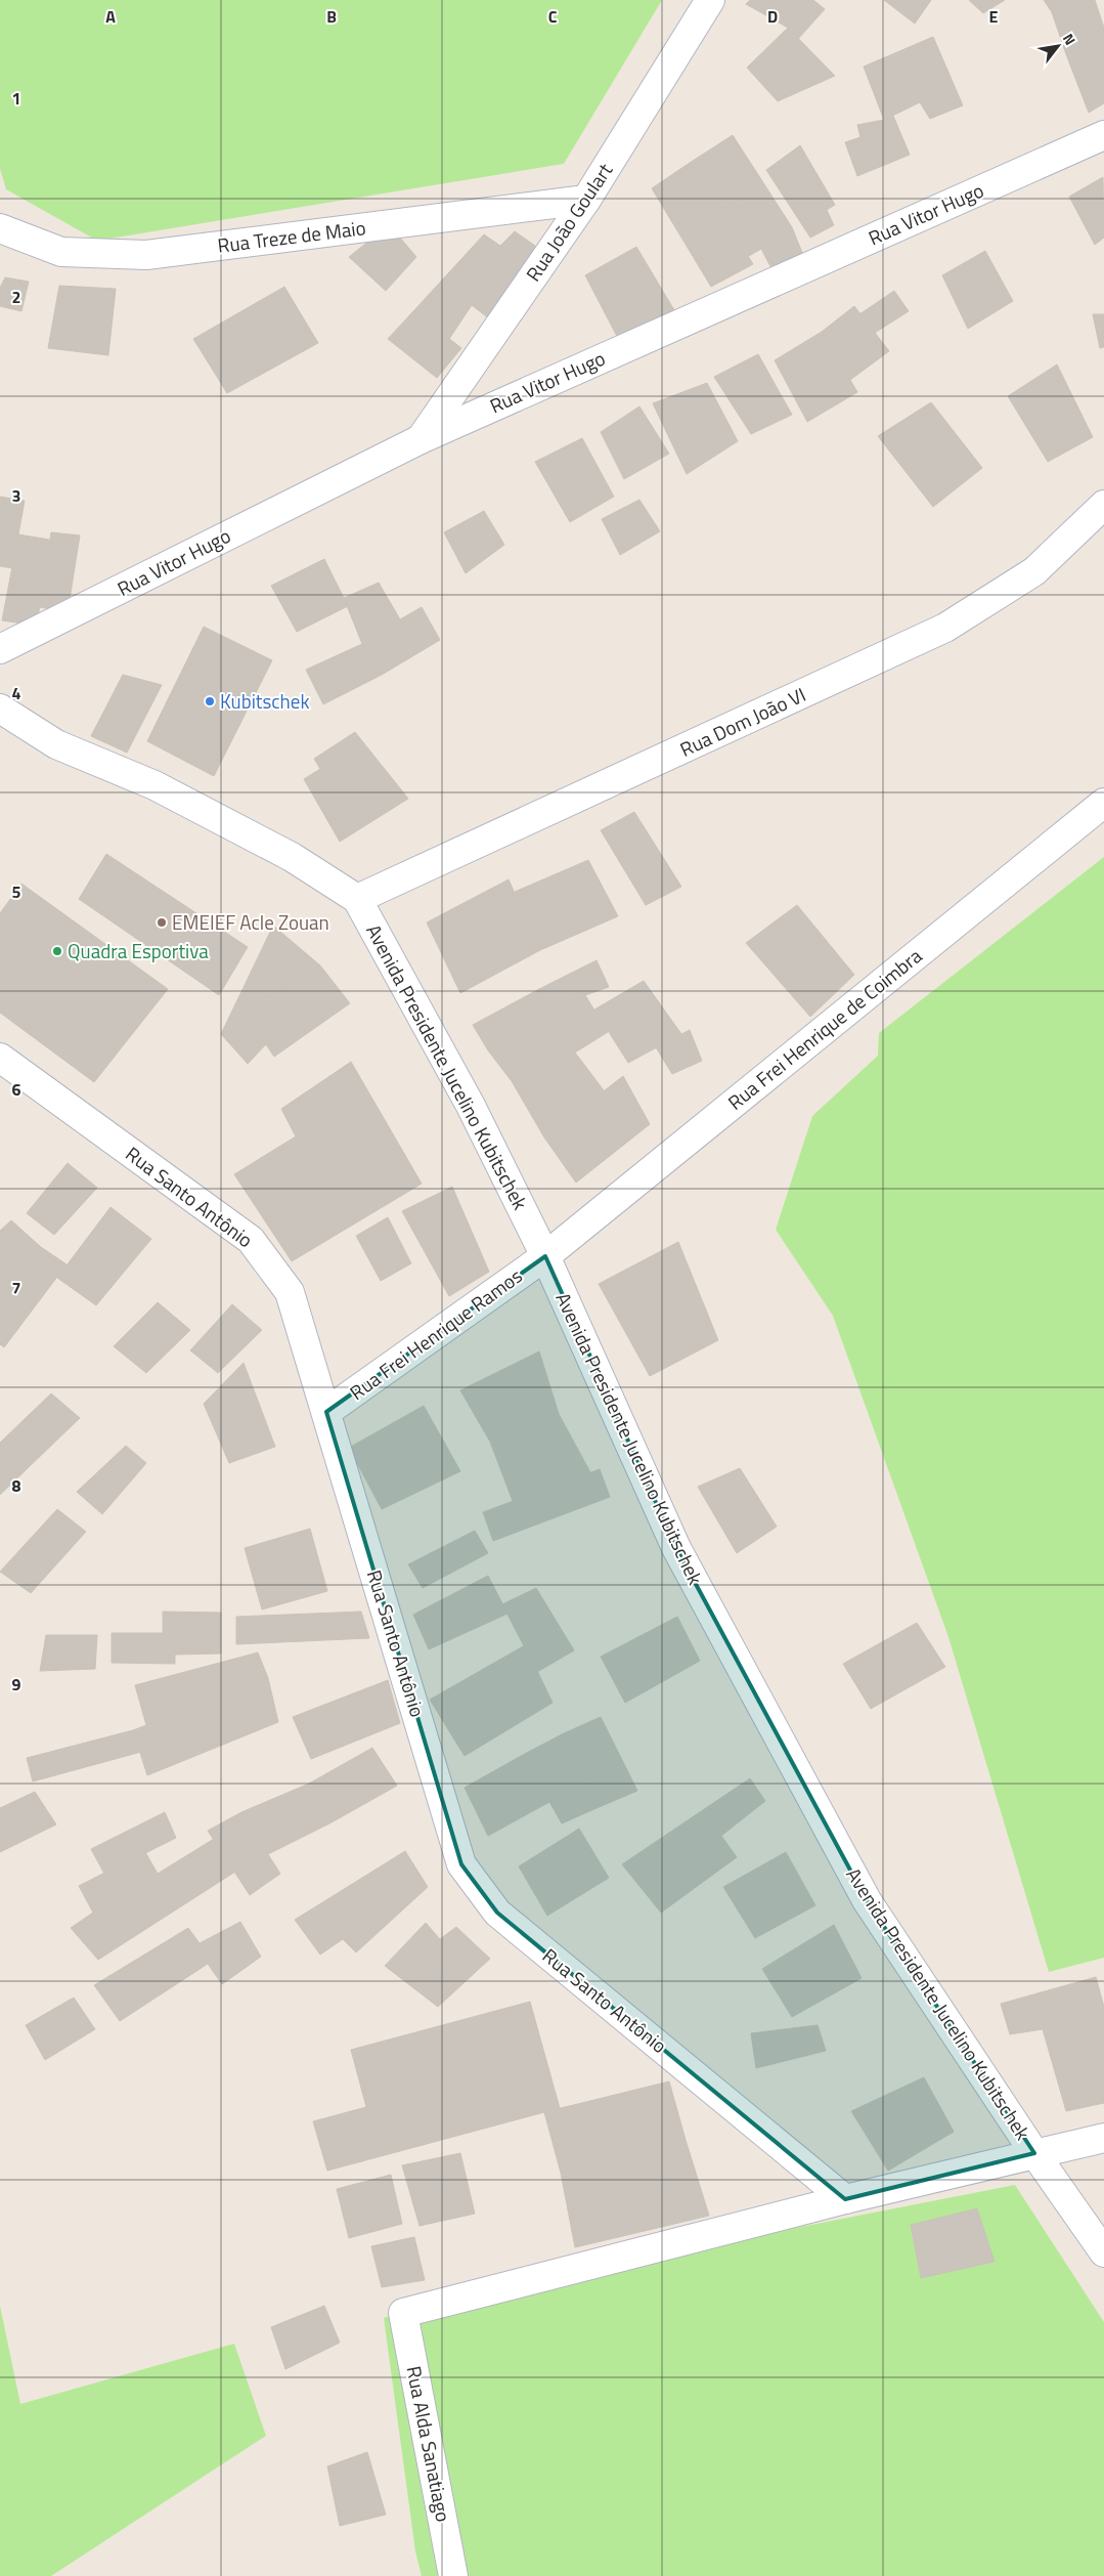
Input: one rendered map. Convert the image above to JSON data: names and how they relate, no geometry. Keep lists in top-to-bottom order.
{
  "streets": {
    "street": [
      "Rua Vitor Hugo",
      "Rua João Goulart",
      "Rua Treze de Maio",
      "Rua Dom João VI",
      "Rua Frei Henrique de Coimbra",
      "Avenida Presidente Jucelino Kubitschek",
      "Rua Santo Antônio",
      "Rua Frei Henrique Ramos",
      "Rua Alda Sanatiago"
    ]
  },
  "crossings": [
    ["Rua Vitor Hugo", "Rua João Goulart"],
    ["Rua João Goulart", "Rua Treze de Maio"],
    ["Rua Dom João VI", "Avenida Presidente Jucelino Kubitschek"],
    ["Rua Frei Henrique de Coimbra", "Avenida Presidente Jucelino Kubitschek"],
    ["Rua Frei Henrique de Coimbra", "Rua Frei Henrique Ramos"],
    ["Avenida Presidente Jucelino Kubitschek", "Rua Frei Henrique Ramos"],
    ["Rua Santo Antônio", "Rua Frei Henrique Ramos"],
    ["Rua Santo Antônio", "Rua Alda Sanatiago"]
  ],
  "places": ["Kubitschek", "EMEIEF Acle Zouan", "Quadra Esportiva"],
  "north": "top right",
  "grid": {
    "columns": [
      "A",
      "B",
      "C",
      "D",
      "E"
    ],
    "rows": [
      "1",
      "2",
      "3",
      "4",
      "5",
      "6",
      "7",
      "8",
      "9"
    ]
  }
}
